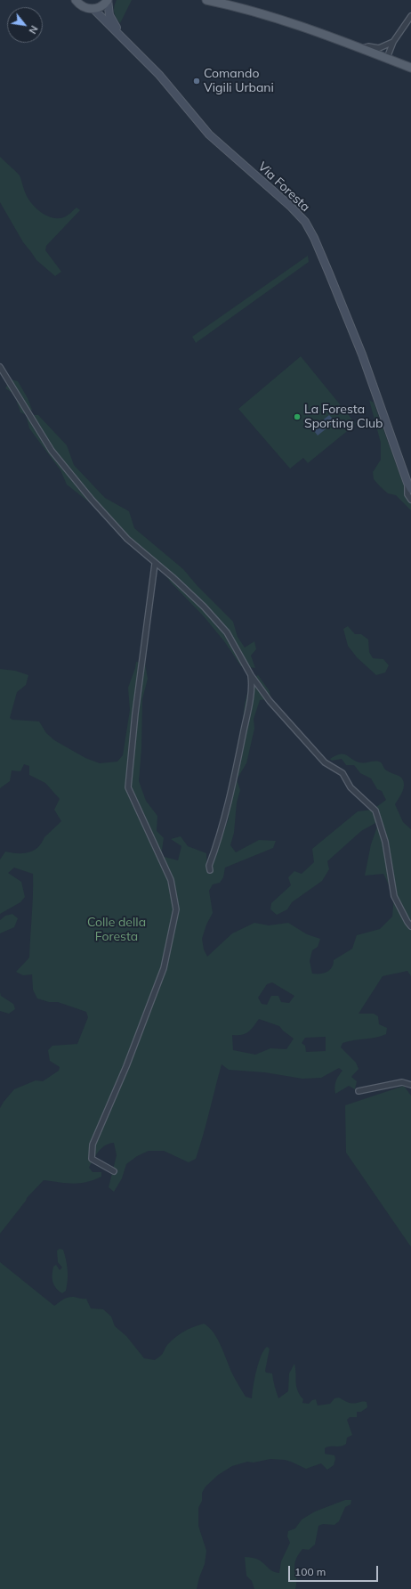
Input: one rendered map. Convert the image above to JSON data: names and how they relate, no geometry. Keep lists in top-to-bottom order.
{
  "streets": {
    "main road": ["Via Foresta"]
  },
  "parks": ["Colle della Foresta"],
  "places": ["Comando Vigili Urbani", "La Foresta Sporting Club"],
  "scale_bar": "100 m",
  "north": "bottom right"
}
